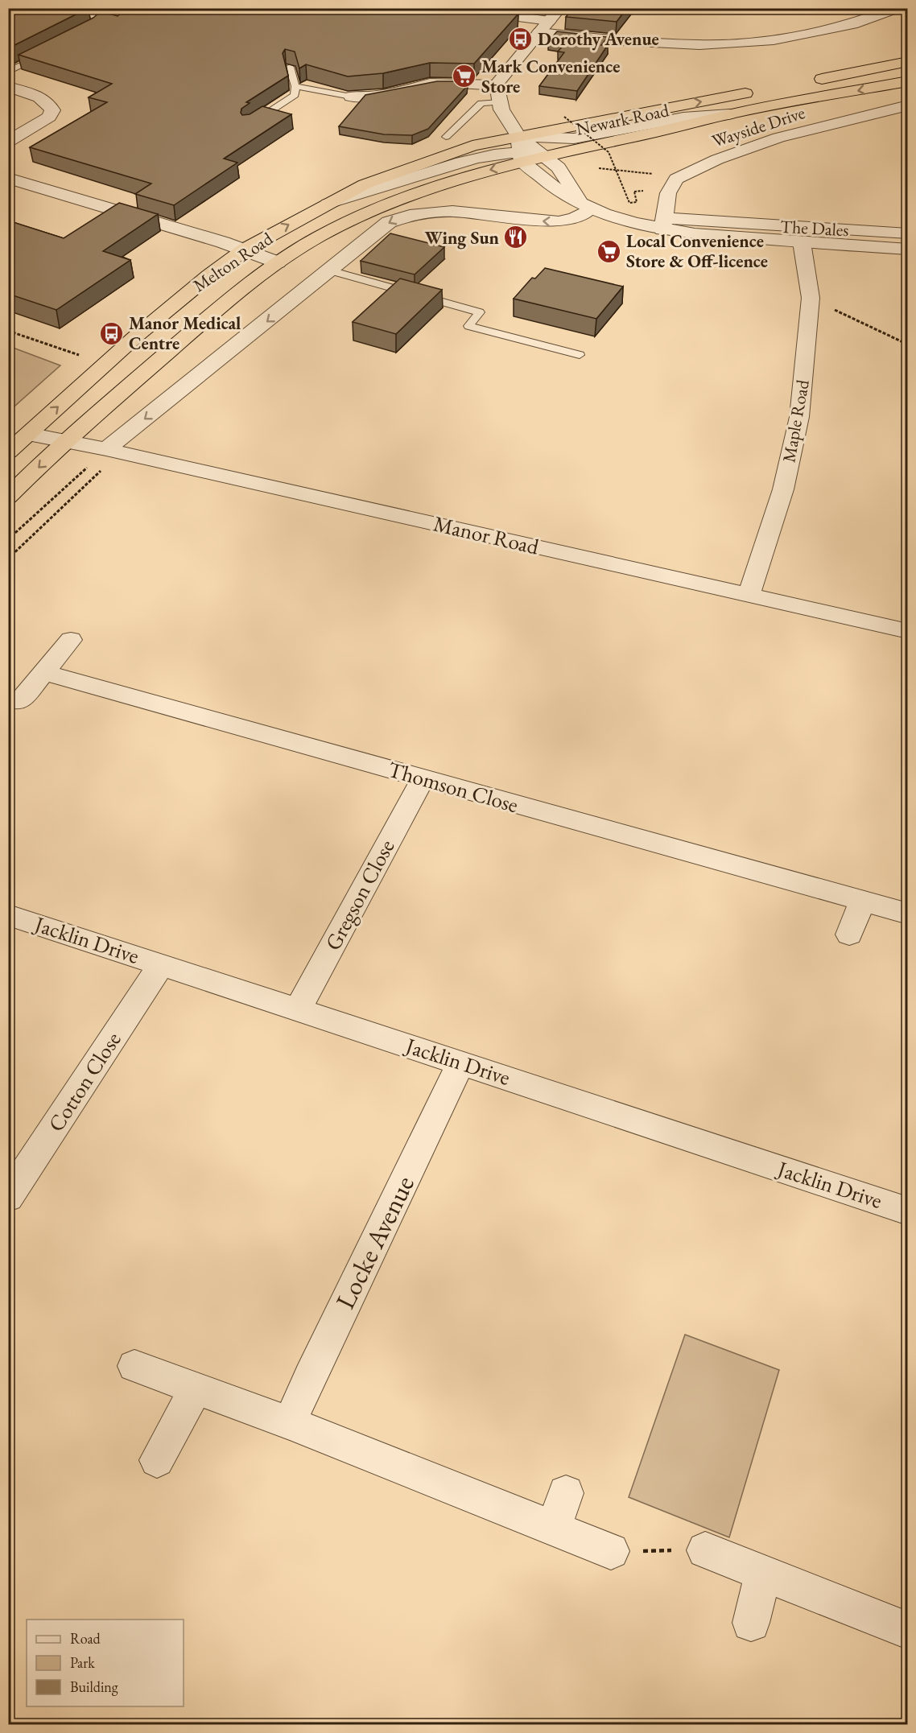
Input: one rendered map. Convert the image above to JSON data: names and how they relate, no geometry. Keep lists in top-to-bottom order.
{
  "streets": {
    "highway": ["Newark Road", "Melton Road"],
    "street": [
      "Wayside Drive",
      "The Dales",
      "Maple Road",
      "Manor Road",
      "Thomson Close",
      "Gregson Close",
      "Jacklin Drive",
      "Cotton Close",
      "Locke Avenue"
    ]
  },
  "crossings": [
    ["Newark Road", "Melton Road"],
    ["Melton Road", "Manor Road"],
    ["Maple Road", "Manor Road"],
    ["Thomson Close", "Gregson Close"],
    ["Gregson Close", "Jacklin Drive"],
    ["Jacklin Drive", "Cotton Close"],
    ["Jacklin Drive", "Locke Avenue"]
  ],
  "places": {
    "bus stop": ["Dorothy Avenue", "Manor Medical Centre"],
    "supermarket": ["Mark Convenience Store", "Local Convenience Store & Off-licence"],
    "restaurant": ["Wing Sun"]
  },
  "legend": ["Road", "Park", "Building"]
}
